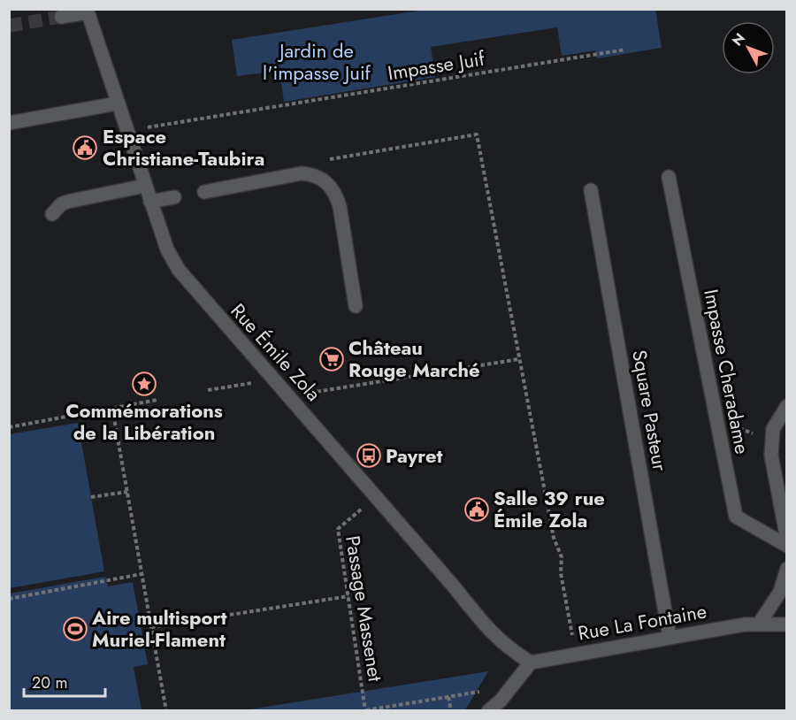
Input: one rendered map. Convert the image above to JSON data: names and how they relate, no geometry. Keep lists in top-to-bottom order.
{
  "streets": {
    "street": [
      "Rue Émile Zola",
      "Impasse Cheradame",
      "Square Pasteur",
      "Rue La Fontaine"
    ],
    "path": ["Impasse Juif", "Passage Massenet"]
  },
  "crossings": [
    ["Impasse Juif", "Rue Émile Zola"],
    ["Rue Émile Zola", "Passage Massenet"],
    ["Rue Émile Zola", "Rue La Fontaine"],
    ["Square Pasteur", "Rue La Fontaine"]
  ],
  "parks": ["Jardin de l'impasse Juif"],
  "places": {
    "public building": ["Espace Christiane-Taubira", "Salle 39 rue Émile Zola"],
    "supermarket": ["Château Rouge Marché"],
    "place": ["Commémorations de la Libération"],
    "bus stop": ["Payret"],
    "sports": ["Aire multisport Muriel-Flament"]
  },
  "scale_bar": "20 m",
  "north": "top left"
}
